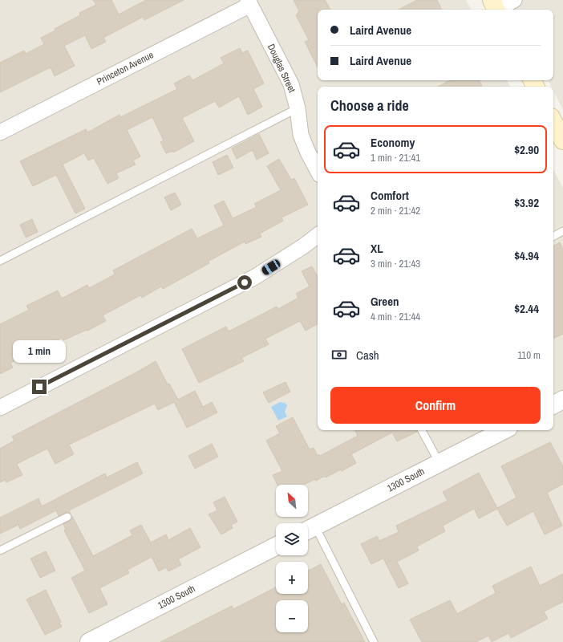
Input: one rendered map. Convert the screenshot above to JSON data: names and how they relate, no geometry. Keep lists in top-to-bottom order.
{
  "streets": {
    "street": ["Princeton Avenue", "Douglas Street", "1300 South"]
  },
  "crossings": [
    ["Princeton Avenue", "Douglas Street"]
  ],
  "north": "top left",
  "page": {
    "banner": ["Laird Avenue", "Laird Avenue"],
    "heading": "Choose a ride",
    "list": [
      {
        "name": "Economy",
        "note": "1 min · 21:41",
        "value": "$2.90"
      },
      {
        "name": "Comfort",
        "note": "2 min · 21:42",
        "value": "$3.92"
      },
      {
        "name": "XL",
        "note": "3 min · 21:43",
        "value": "$4.94"
      },
      {
        "name": "Green",
        "note": "4 min · 21:44",
        "value": "$2.44"
      }
    ],
    "pay": ["Cash", "110 m"],
    "bubble": "1 min",
    "buttons": "Confirm",
    "map_buttons": ["+", "−"]
  }
}
